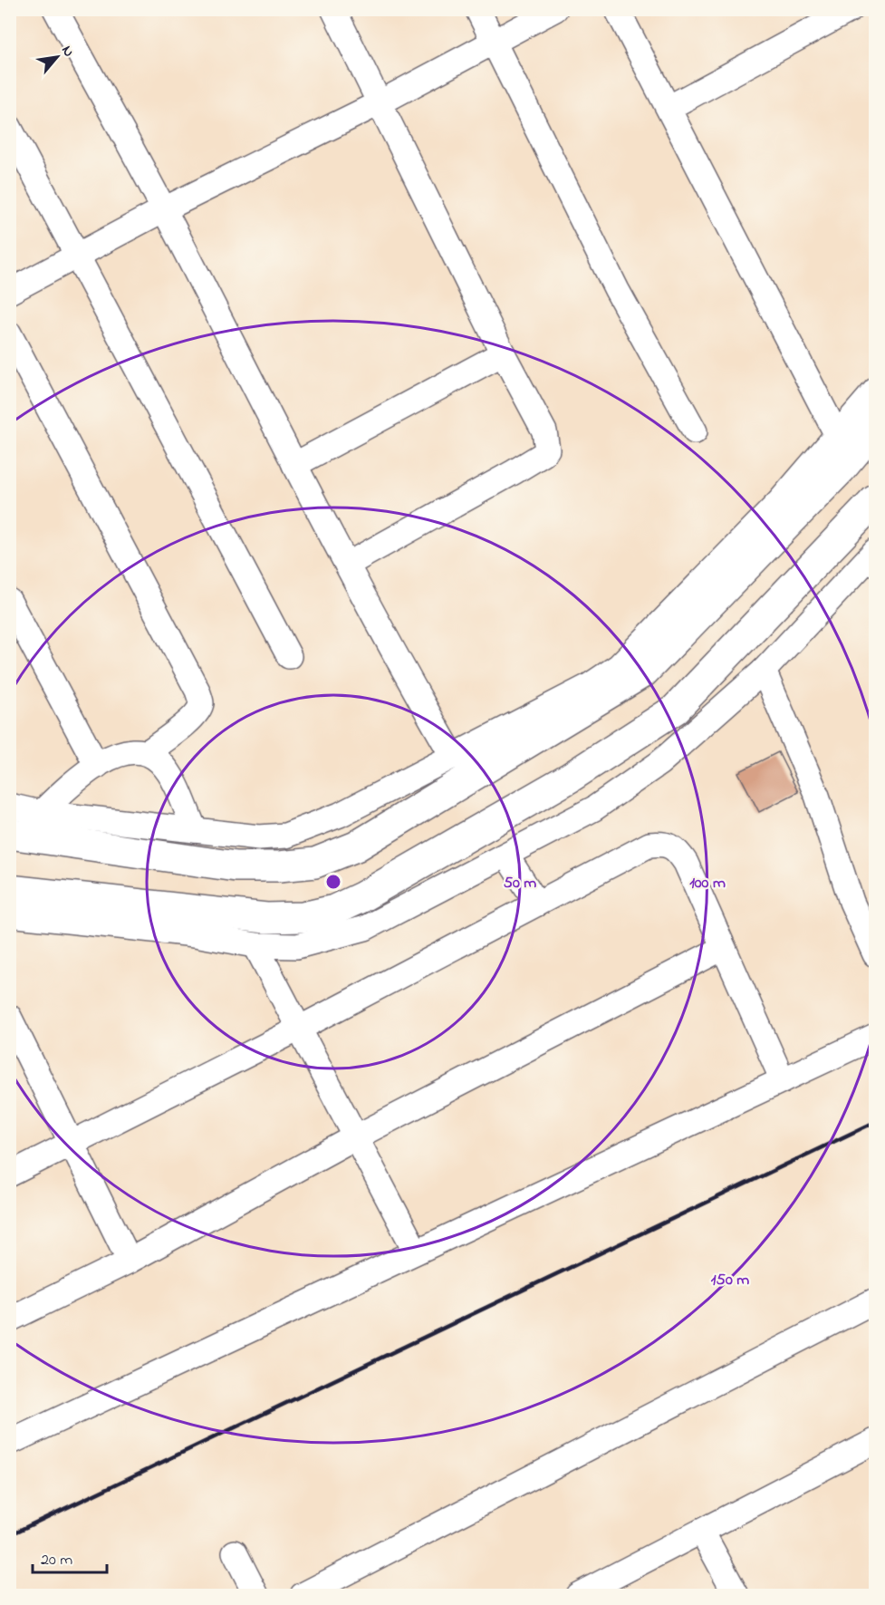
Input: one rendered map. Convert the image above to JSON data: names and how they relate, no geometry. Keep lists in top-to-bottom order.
{
  "scale_bar": "20 m",
  "north": "top right",
  "rings": ["50 m", "100 m", "150 m"]
}
